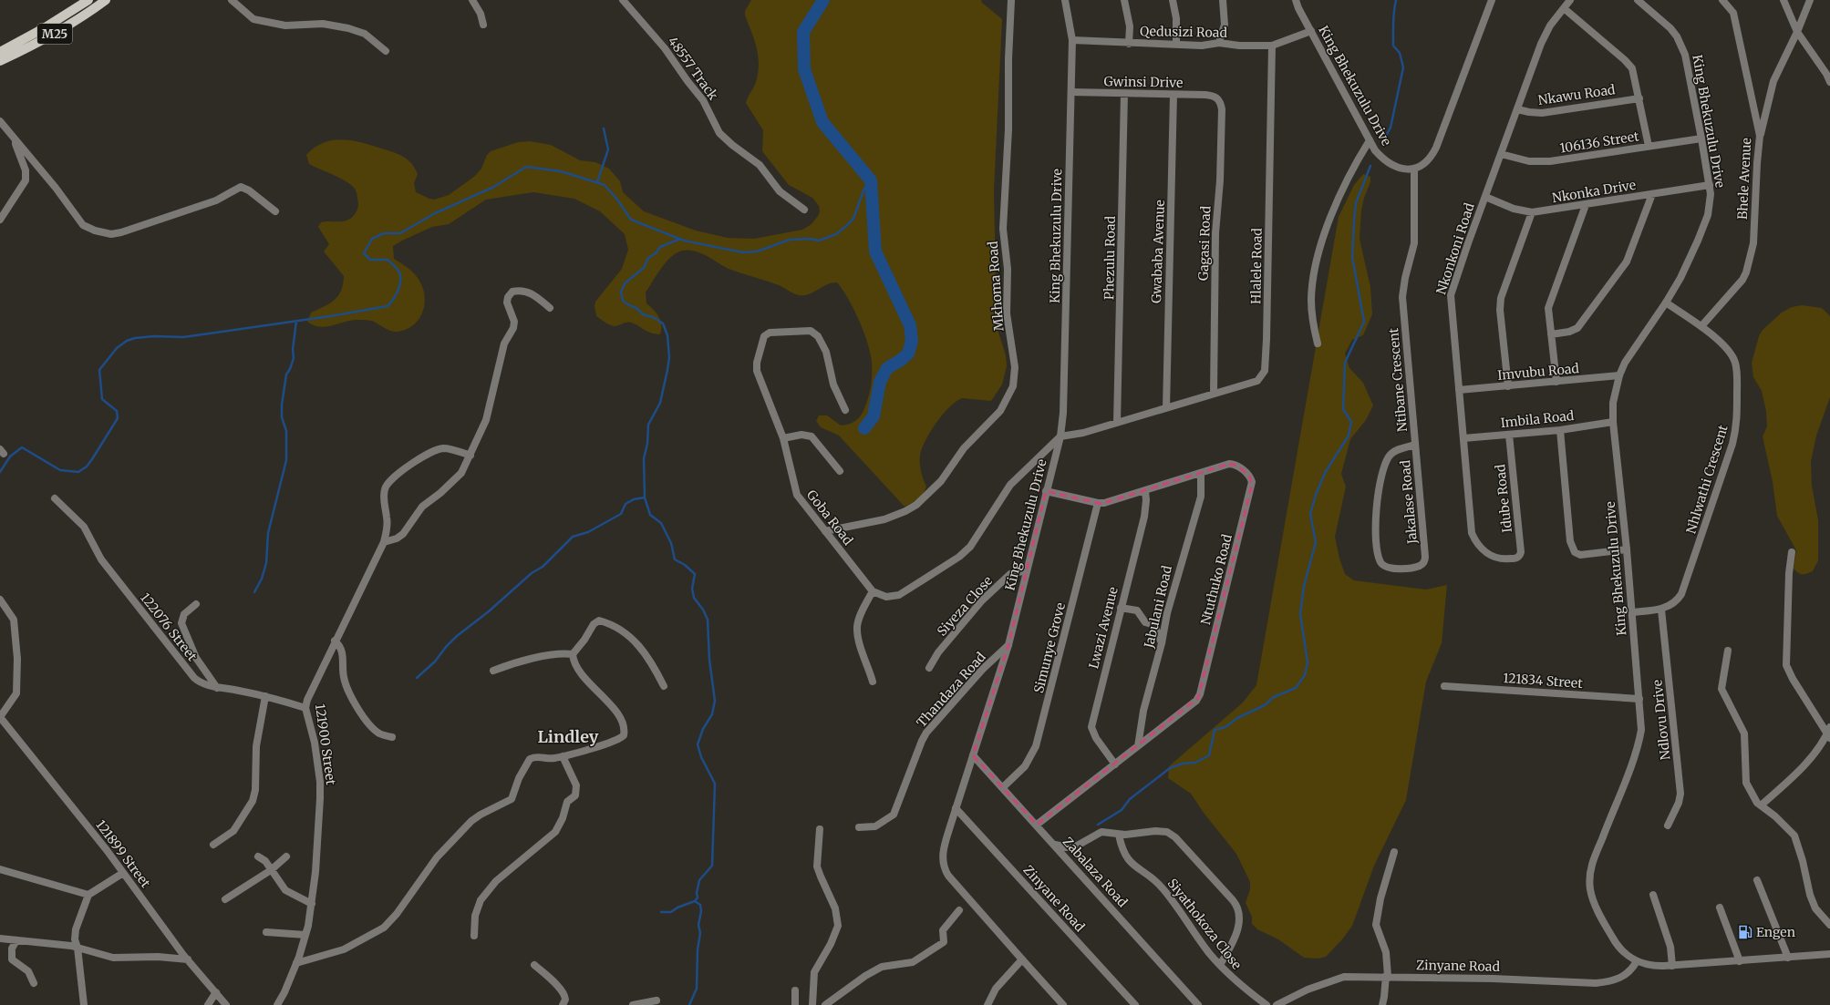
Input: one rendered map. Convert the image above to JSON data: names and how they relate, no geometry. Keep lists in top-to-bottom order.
{
  "streets": {
    "main road": ["M25"],
    "street": [
      "Qedusizi Road",
      "48557 Track",
      "Gwinsi Drive",
      "King Bhekuzulu Drive",
      "Nkawu Road",
      "106136 Street",
      "Bhele Avenue",
      "Nkonka Drive",
      "Gagasi Road",
      "Nkonkoni Road",
      "Gwababa Avenue",
      "Phezulu Road",
      "Hlalele Road",
      "Mkhoma Road",
      "Imvubu Road",
      "Ntibane Crescent",
      "Imbila Road",
      "Nhlwathi Crescent",
      "Idube Road",
      "Jakalase Road",
      "Goba Road",
      "Ntuthuko Road",
      "Siyeza Close",
      "Jabulani Road",
      "122076 Street",
      "Lwazi Avenue",
      "Simunye Grove",
      "121834 Street",
      "Thandaza Road",
      "Ndlovu Drive",
      "121900 Street",
      "121899 Street",
      "Zabalaza Road",
      "Zinyane Road",
      "Siyathokoza Close"
    ]
  },
  "crossings": [
    ["Qedusizi Road", "King Bhekuzulu Drive"],
    ["Qedusizi Road", "Hlalele Road"],
    ["Gwinsi Drive", "King Bhekuzulu Drive"],
    ["Gwinsi Drive", "Gagasi Road"],
    ["Gwinsi Drive", "Gwababa Avenue"],
    ["Gwinsi Drive", "Phezulu Road"],
    ["King Bhekuzulu Drive", "106136 Street"],
    ["King Bhekuzulu Drive", "Nkonka Drive"],
    ["King Bhekuzulu Drive", "Hlalele Road"],
    ["King Bhekuzulu Drive", "Imvubu Road"],
    ["King Bhekuzulu Drive", "Ntibane Crescent"],
    ["King Bhekuzulu Drive", "Imbila Road"],
    ["King Bhekuzulu Drive", "Nhlwathi Crescent"],
    ["King Bhekuzulu Drive", "Ntuthuko Road"],
    ["King Bhekuzulu Drive", "Siyeza Close"],
    ["King Bhekuzulu Drive", "121834 Street"],
    ["King Bhekuzulu Drive", "Thandaza Road"],
    ["King Bhekuzulu Drive", "Zabalaza Road"],
    ["King Bhekuzulu Drive", "Zinyane Road"],
    ["Nkawu Road", "Nkonkoni Road"],
    ["106136 Street", "Nkonkoni Road"],
    ["Bhele Avenue", "Nhlwathi Crescent"],
    ["Nkonka Drive", "Nkonkoni Road"],
    ["Gagasi Road", "Hlalele Road"],
    ["Nkonkoni Road", "Imvubu Road"],
    ["Nkonkoni Road", "Imbila Road"],
    ["Nkonkoni Road", "Idube Road"],
    ["Gwababa Avenue", "Hlalele Road"],
    ["Phezulu Road", "Hlalele Road"],
    ["Mkhoma Road", "Goba Road"],
    ["Ntibane Crescent", "Jakalase Road"],
    ["Imbila Road", "Idube Road"],
    ["Nhlwathi Crescent", "Ndlovu Drive"],
    ["Ntuthuko Road", "Jabulani Road"],
    ["Ntuthuko Road", "Lwazi Avenue"],
    ["Ntuthuko Road", "Simunye Grove"],
    ["Ntuthuko Road", "Zabalaza Road"],
    ["122076 Street", "121900 Street"],
    ["Simunye Grove", "Zabalaza Road"]
  ],
  "districts": ["Lindley"],
  "places": {
    "fuel station": ["Engen"]
  }
}
